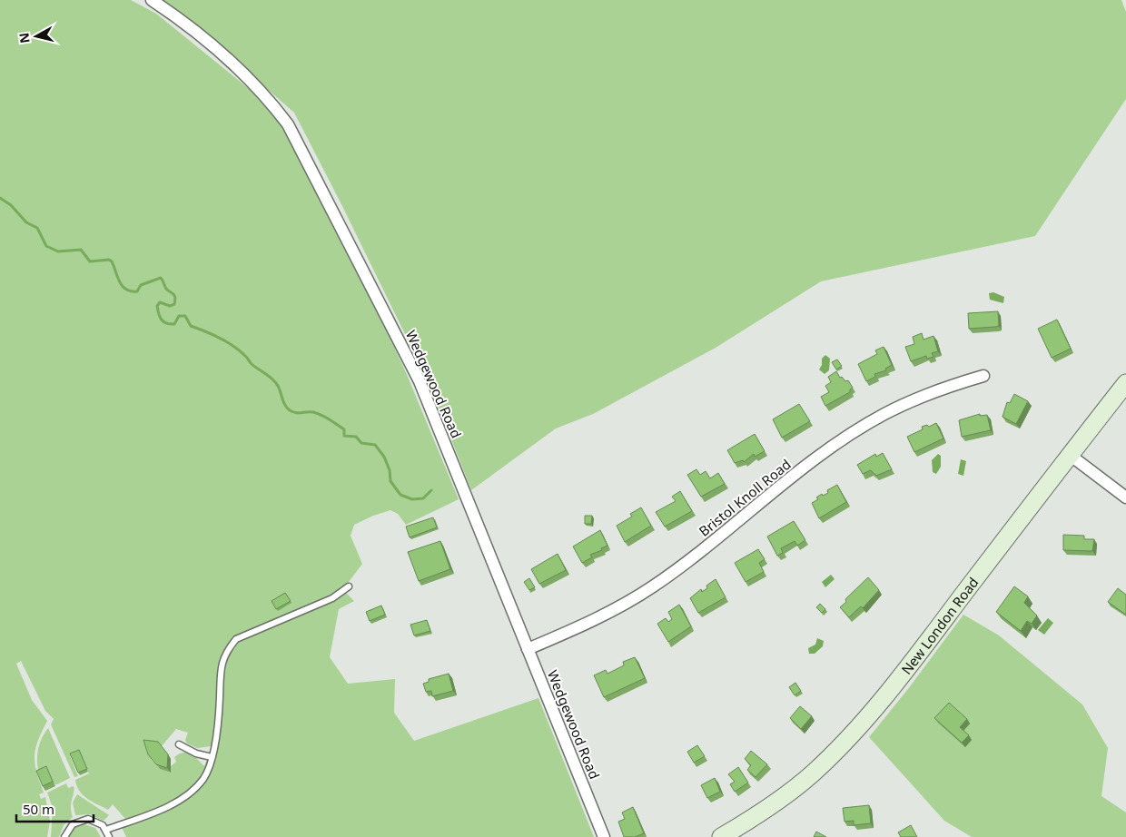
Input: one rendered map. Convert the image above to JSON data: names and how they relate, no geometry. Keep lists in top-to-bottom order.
{
  "streets": {
    "main road": ["New London Road"],
    "street": ["Wedgewood Road", "Bristol Knoll Road"]
  },
  "crossings": [
    ["Wedgewood Road", "Bristol Knoll Road"]
  ],
  "scale_bar": "50 m",
  "north": "left"
}
